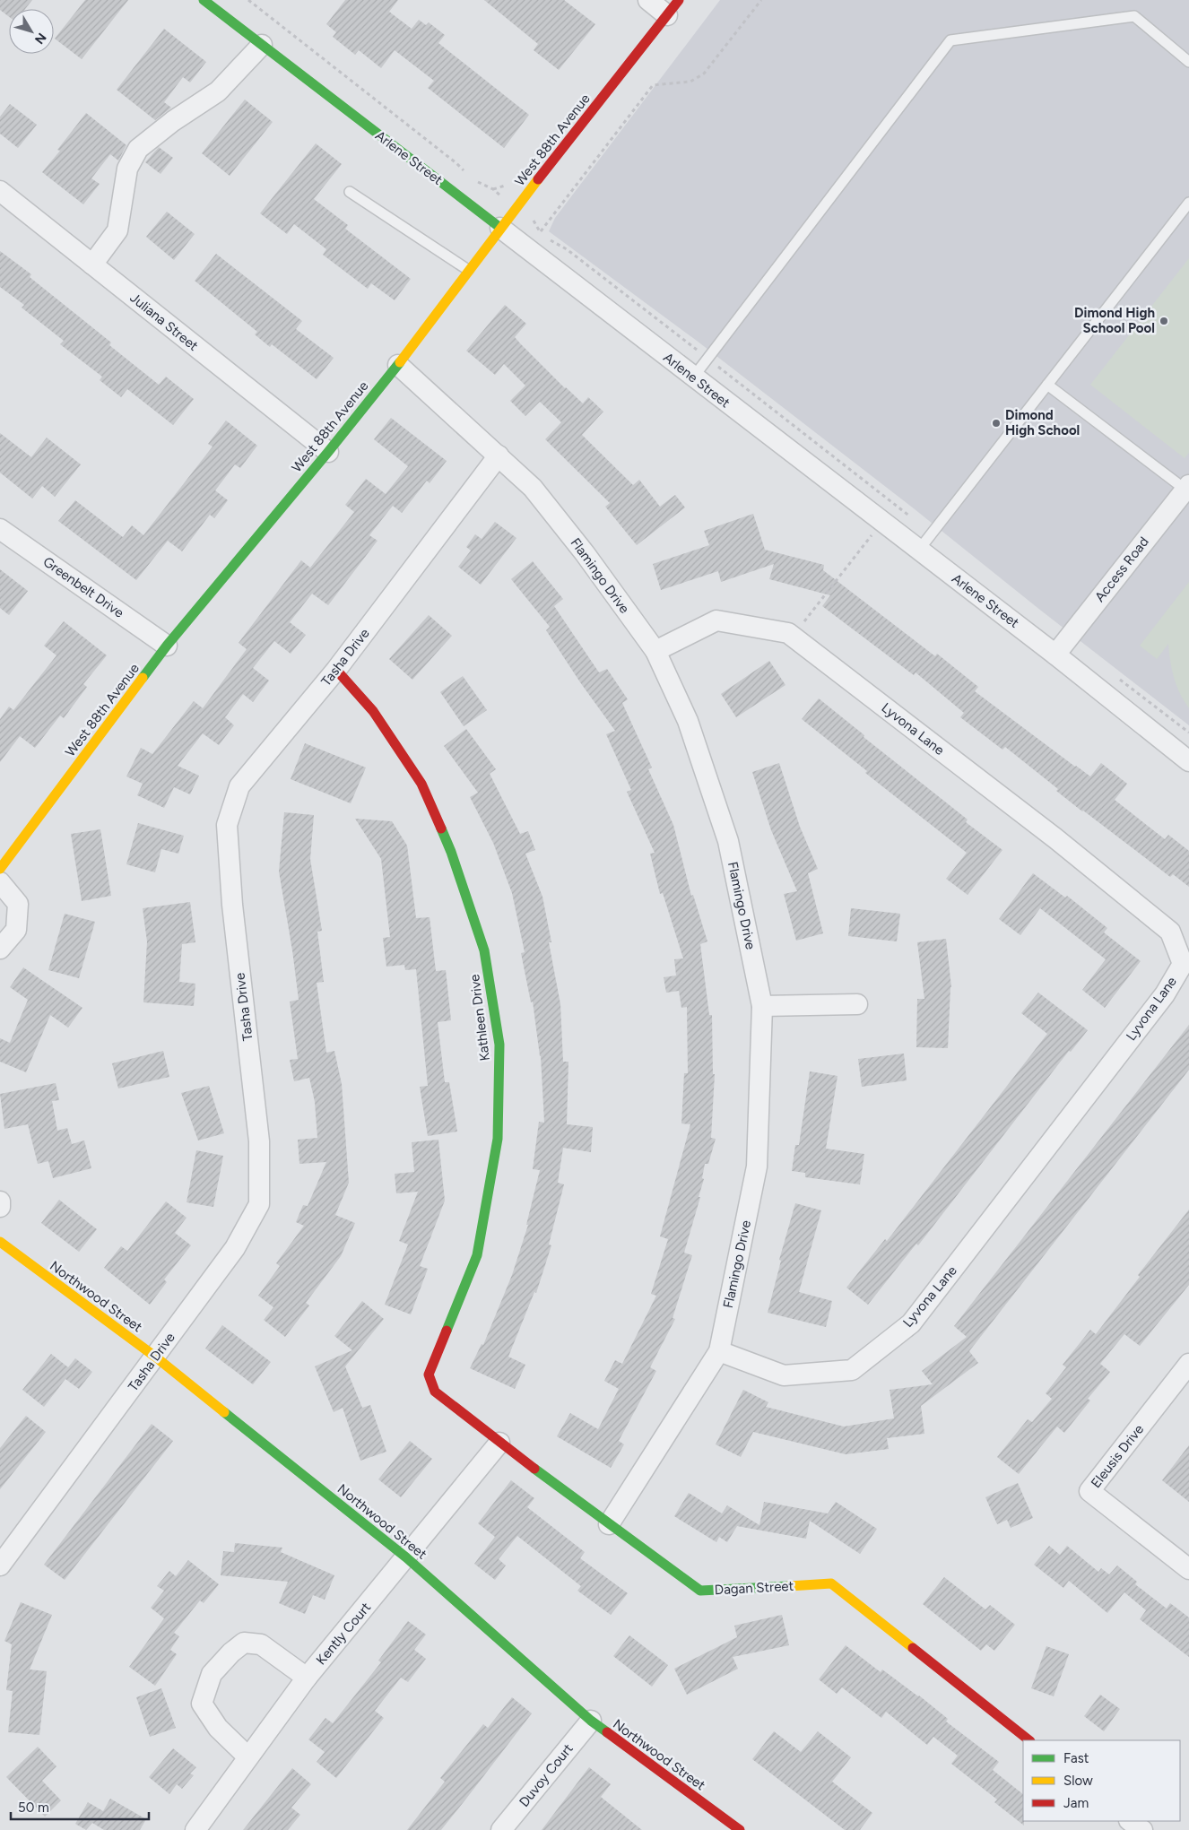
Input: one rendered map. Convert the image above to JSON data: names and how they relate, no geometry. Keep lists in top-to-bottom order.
{
  "streets": {
    "street": [
      "West 88th Avenue",
      "Arlene Street",
      "Juliana Street",
      "Access Road",
      "Flamingo Drive",
      "Greenbelt Drive",
      "Tasha Drive",
      "Lyvona Lane",
      "Kathleen Drive",
      "Northwood Street",
      "Eleusis Drive",
      "Dagan Street",
      "Kently Court",
      "Duvoy Court"
    ]
  },
  "crossings": [
    ["West 88th Avenue", "Arlene Street"],
    ["West 88th Avenue", "Juliana Street"],
    ["West 88th Avenue", "Flamingo Drive"],
    ["West 88th Avenue", "Greenbelt Drive"],
    ["Arlene Street", "Access Road"],
    ["Flamingo Drive", "Tasha Drive"],
    ["Flamingo Drive", "Lyvona Lane"],
    ["Flamingo Drive", "Dagan Street"],
    ["Tasha Drive", "Kathleen Drive"],
    ["Tasha Drive", "Northwood Street"],
    ["Kathleen Drive", "Dagan Street"],
    ["Northwood Street", "Kently Court"],
    ["Northwood Street", "Duvoy Court"],
    ["Dagan Street", "Kently Court"]
  ],
  "places": ["Dimond High School Pool", "Dimond High School"],
  "legend": ["Fast", "Slow", "Jam"],
  "scale_bar": "50 m",
  "north": "bottom right"
}
